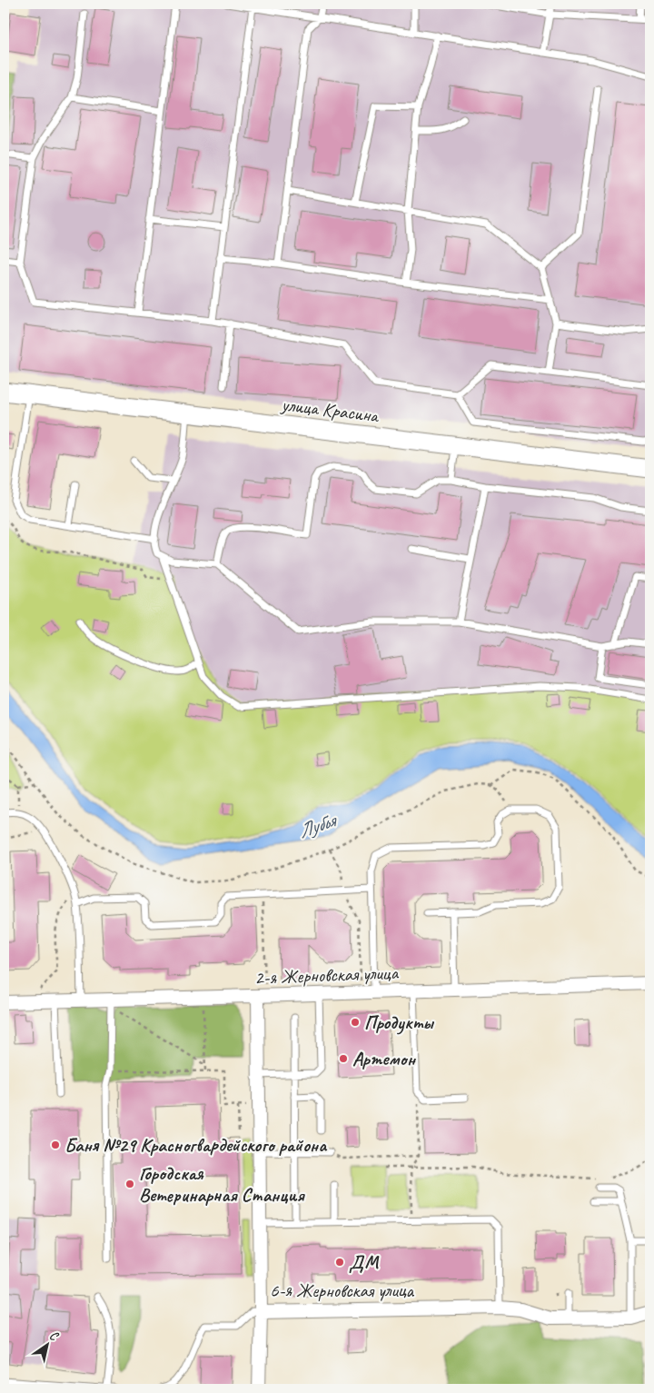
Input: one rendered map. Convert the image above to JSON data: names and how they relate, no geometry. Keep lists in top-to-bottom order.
{
  "streets": {
    "main road": ["улица Красина"],
    "street": ["2-я Жерновская улица", "6-я Жерновская улица"]
  },
  "crossings": [
    ["2-я Жерновская улица", "6-я Жерновская улица"]
  ],
  "water": ["Лубья"],
  "places": [
    "Продукты",
    "Артемон",
    "Баня №29 Красногвардейского района",
    "Городская Ветеринарная Станция",
    "ДМ"
  ],
  "north": "top right"
}
